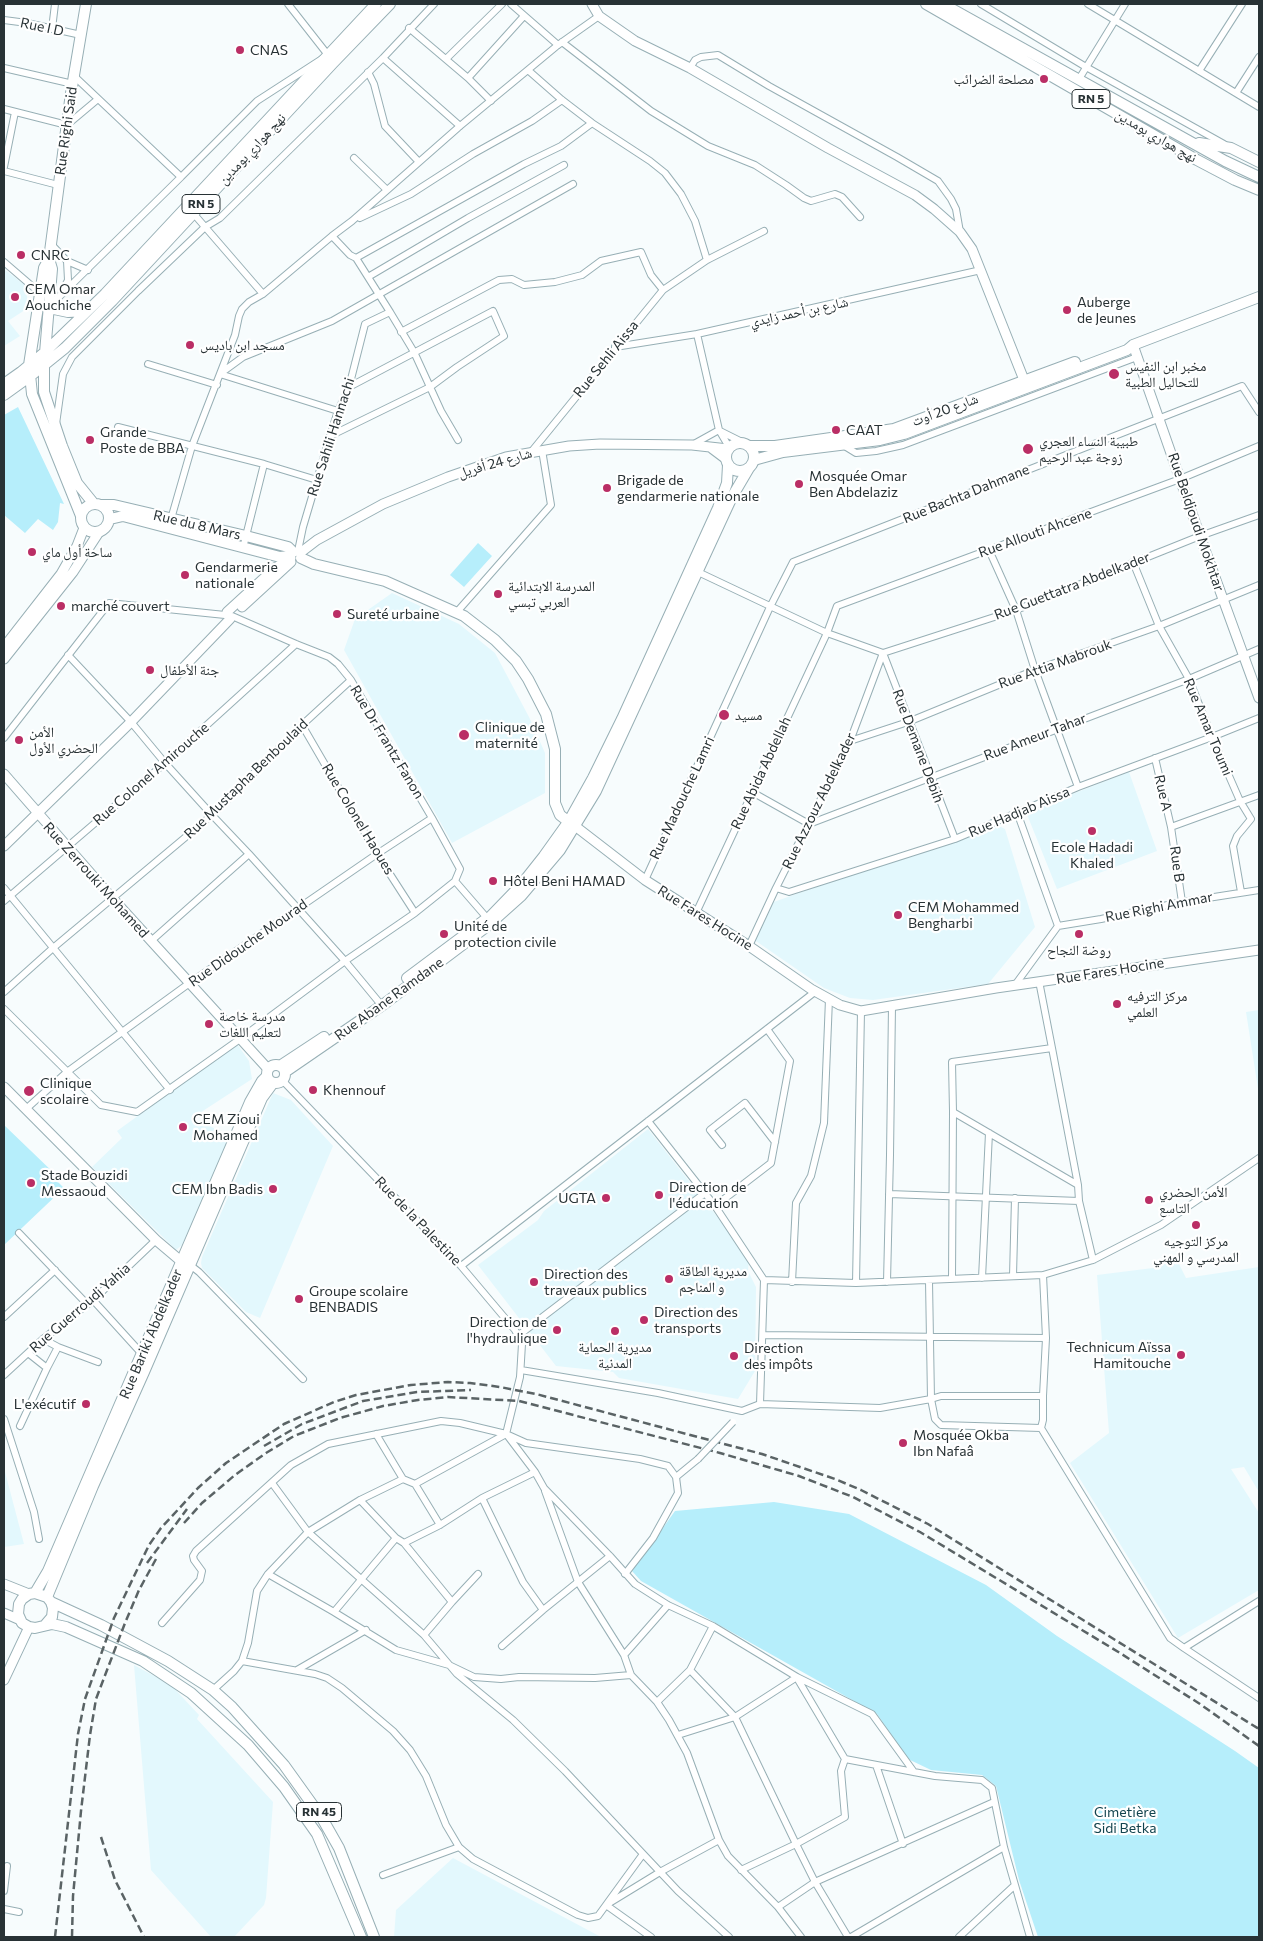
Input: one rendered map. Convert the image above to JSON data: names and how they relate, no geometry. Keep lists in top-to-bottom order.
{
  "streets": {
    "main road": [
      "RN 5",
      "Rue Righi Said",
      "نهج هواري بومدين",
      "شارع 20 أوت",
      "Rue du 8 Mars",
      "Rue Fares Hocine",
      "Rue Abane Ramdane",
      "Rue Bariki Abdelkader",
      "RN 45"
    ],
    "street": [
      "Rue I D",
      "شارع بن أحمد زايدي",
      "Rue Sehli Aissa",
      "Rue Sahili Hannachi",
      "شارع 24 أفريل",
      "Rue Bachta Dahmane",
      "Rue Beldjoudi Mokhtar",
      "Rue Allouti Ahcene",
      "Rue Guettatra Abdelkader",
      "Rue Attia Mabrouk",
      "Rue Amar Toumi",
      "Rue Ameur Tahar",
      "Rue Dr Frantz Fanon",
      "Rue Demane Debih",
      "Rue Abida Abdellah",
      "Rue Colonel Amirouche",
      "Rue Mustapha Benboulaid",
      "Rue A",
      "Rue Madouche Lamri",
      "Rue Azzouz Abdelkader",
      "Rue Hadjab Aissa",
      "Rue Colonel Haoues",
      "Rue B",
      "Rue Zerrouki Mohamed",
      "Rue Righi Ammar",
      "Rue Didouche Mourad",
      "Rue de la Palestine",
      "Rue Guerroudj Yahia"
    ]
  },
  "crossings": [
    ["Rue I D", "Rue Righi Said"],
    ["شارع بن أحمد زايدي", "Rue Sehli Aissa"],
    ["Rue Sehli Aissa", "شارع 24 أفريل"],
    ["شارع 20 أوت", "شارع 24 أفريل"],
    ["شارع 20 أوت", "Rue Beldjoudi Mokhtar"],
    ["Rue Sahili Hannachi", "شارع 24 أفريل"],
    ["Rue Sahili Hannachi", "Rue du 8 Mars"],
    ["Rue Sahili Hannachi", "Rue Fares Hocine"],
    ["شارع 24 أفريل", "Rue du 8 Mars"],
    ["شارع 24 أفريل", "Rue Dr Frantz Fanon"],
    ["شارع 24 أفريل", "Rue Zerrouki Mohamed"],
    ["شارع 24 أفريل", "Rue Fares Hocine"],
    ["Rue Bachta Dahmane", "Rue Beldjoudi Mokhtar"],
    ["Rue Bachta Dahmane", "Rue Madouche Lamri"],
    ["Rue Beldjoudi Mokhtar", "Rue Allouti Ahcene"],
    ["Rue Beldjoudi Mokhtar", "Rue Guettatra Abdelkader"],
    ["Rue Beldjoudi Mokhtar", "Rue Attia Mabrouk"],
    ["Rue Beldjoudi Mokhtar", "Rue Ameur Tahar"],
    ["Rue du 8 Mars", "Rue Fares Hocine"],
    ["Rue Allouti Ahcene", "Rue Abida Abdellah"],
    ["Rue Guettatra Abdelkader", "Rue Amar Toumi"],
    ["Rue Guettatra Abdelkader", "Rue Demane Debih"],
    ["Rue Guettatra Abdelkader", "Rue Azzouz Abdelkader"],
    ["Rue Attia Mabrouk", "Rue Amar Toumi"],
    ["Rue Attia Mabrouk", "Rue Demane Debih"],
    ["Rue Attia Mabrouk", "Rue Azzouz Abdelkader"],
    ["Rue Amar Toumi", "Rue Ameur Tahar"],
    ["Rue Amar Toumi", "Rue Hadjab Aissa"],
    ["Rue Amar Toumi", "Rue Righi Ammar"],
    ["Rue Ameur Tahar", "Rue Demane Debih"],
    ["Rue Ameur Tahar", "Rue Azzouz Abdelkader"],
    ["Rue Dr Frantz Fanon", "Rue Colonel Amirouche"],
    ["Rue Dr Frantz Fanon", "Rue Mustapha Benboulaid"],
    ["Rue Dr Frantz Fanon", "Rue Didouche Mourad"],
    ["Rue Demane Debih", "Rue Azzouz Abdelkader"],
    ["Rue Demane Debih", "Rue Hadjab Aissa"],
    ["Rue Abida Abdellah", "Rue Fares Hocine"],
    ["Rue Colonel Amirouche", "Rue Zerrouki Mohamed"],
    ["Rue Mustapha Benboulaid", "Rue Colonel Haoues"],
    ["Rue Mustapha Benboulaid", "Rue Zerrouki Mohamed"],
    ["Rue A", "Rue Hadjab Aissa"],
    ["Rue A", "Rue B"],
    ["Rue Madouche Lamri", "Rue Fares Hocine"],
    ["Rue Azzouz Abdelkader", "Rue Hadjab Aissa"],
    ["Rue Azzouz Abdelkader", "Rue Fares Hocine"],
    ["Rue Colonel Haoues", "Rue Didouche Mourad"],
    ["Rue B", "Rue Righi Ammar"],
    ["Rue Zerrouki Mohamed", "Rue Didouche Mourad"],
    ["Rue Zerrouki Mohamed", "Rue Abane Ramdane"],
    ["Rue Zerrouki Mohamed", "Rue de la Palestine"],
    ["Rue Zerrouki Mohamed", "Rue Bariki Abdelkader"],
    ["Rue Fares Hocine", "Rue Abane Ramdane"],
    ["Rue Abane Ramdane", "Rue de la Palestine"],
    ["Rue Abane Ramdane", "Rue Bariki Abdelkader"],
    ["Rue de la Palestine", "Rue Bariki Abdelkader"],
    ["Rue Bariki Abdelkader", "RN 45"]
  ],
  "parks": ["Cimetière Sidi Betka"],
  "places": [
    "CNAS",
    "مصلحة الضرائب",
    "CNRC",
    "CEM Omar Aouchiche",
    "Auberge de Jeunes",
    "مسجد ابن باديس",
    "مخبر ابن النفيس للتحاليل الطبية",
    "CAAT",
    "Grande Poste de BBA",
    "طبيبة النساء العجري زوجة عبد الرحيم",
    "Mosquée Omar Ben Abdelaziz",
    "Brigade de gendarmerie nationale",
    "ساحة أول ماي",
    "Gendarmerie nationale",
    "المدرسة الابتدائية العربي تبسي",
    "marché couvert",
    "Sureté urbaine",
    "جنة الأطفال",
    "مسيد",
    "Clinique de maternité",
    "الأمن الحضري الأول",
    "Ecole Hadadi Khaled",
    "Hôtel Beni HAMAD",
    "CEM Mohammed Bengharbi",
    "Unité de protection civile",
    "روضة النجاح",
    "مركز الترفيه العلمي",
    "مدرسة خاصة لتعليم اللغات",
    "Khennouf",
    "Clinique scolaire",
    "CEM Zioui Mohamed",
    "Stade Bouzidi Messaoud",
    "CEM Ibn Badis",
    "Direction de l'éducation",
    "UGTA",
    "الأمن الحضري التاسع",
    "مركز التوجيه المدرسي و المهني",
    "مديرية الطاقة و المناجم",
    "Direction des traveaux publics",
    "Groupe scolaire BENBADIS",
    "Direction des transports",
    "Direction de l'hydraulique",
    "مديرية الحماية المدنية",
    "Technicum Aïssa Hamitouche",
    "Direction des impôts",
    "L'exécutif",
    "Mosquée Okba Ibn Nafaâ"
  ]
}
